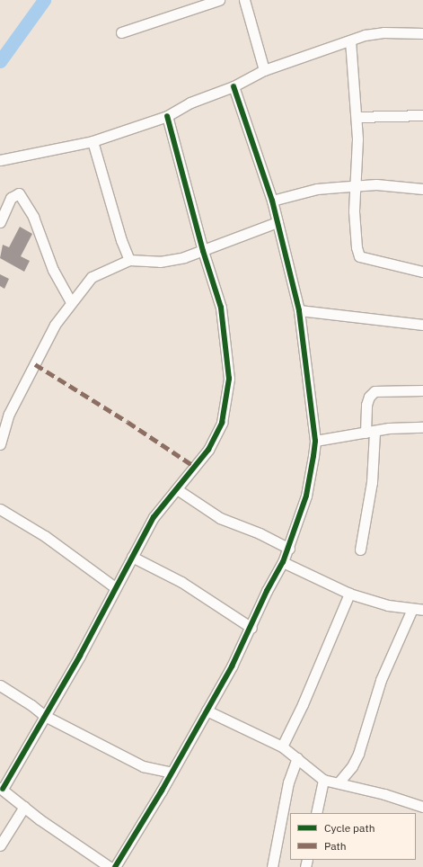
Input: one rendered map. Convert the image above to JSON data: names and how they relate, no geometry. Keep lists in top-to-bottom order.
{
  "legend": ["Cycle path", "Path"]
}
